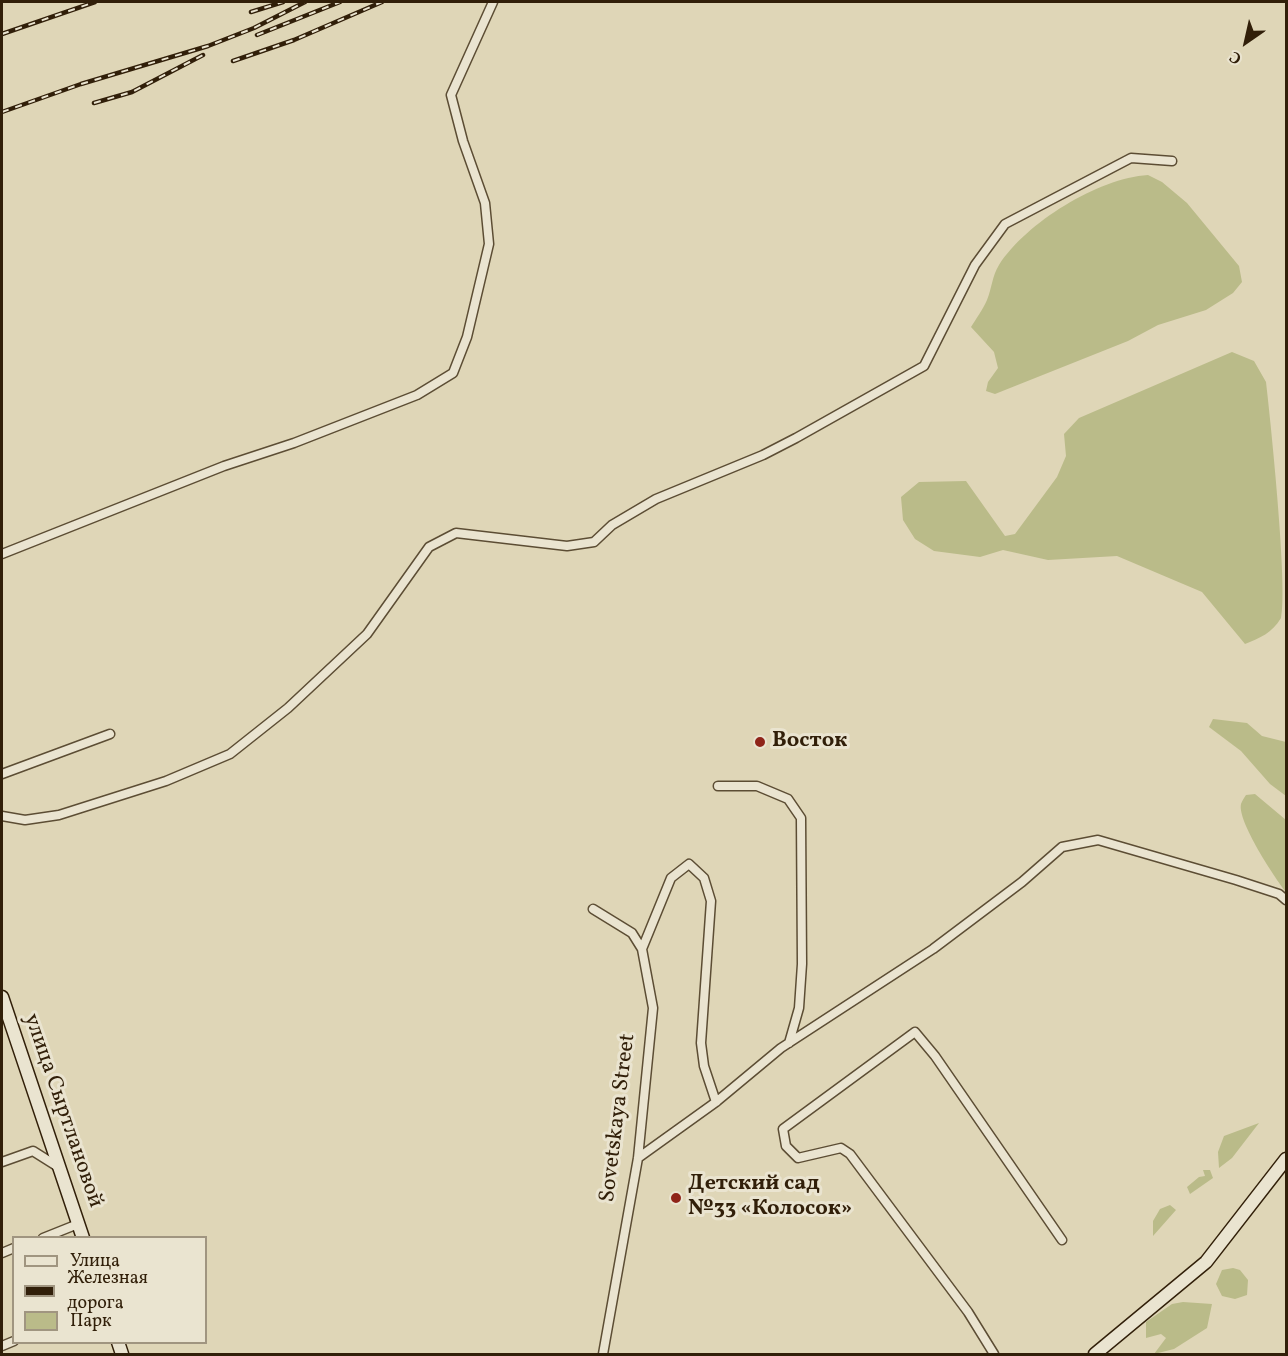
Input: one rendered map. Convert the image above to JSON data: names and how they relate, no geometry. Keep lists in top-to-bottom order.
{
  "streets": {
    "main road": ["улица Сыртлановой"],
    "street": ["Sovetskaya Street"]
  },
  "places": ["Восток", "Детский сад №33 «Колосок»"],
  "legend": ["Улица", "Железная дорога", "Парк"],
  "north": "bottom left"
}
